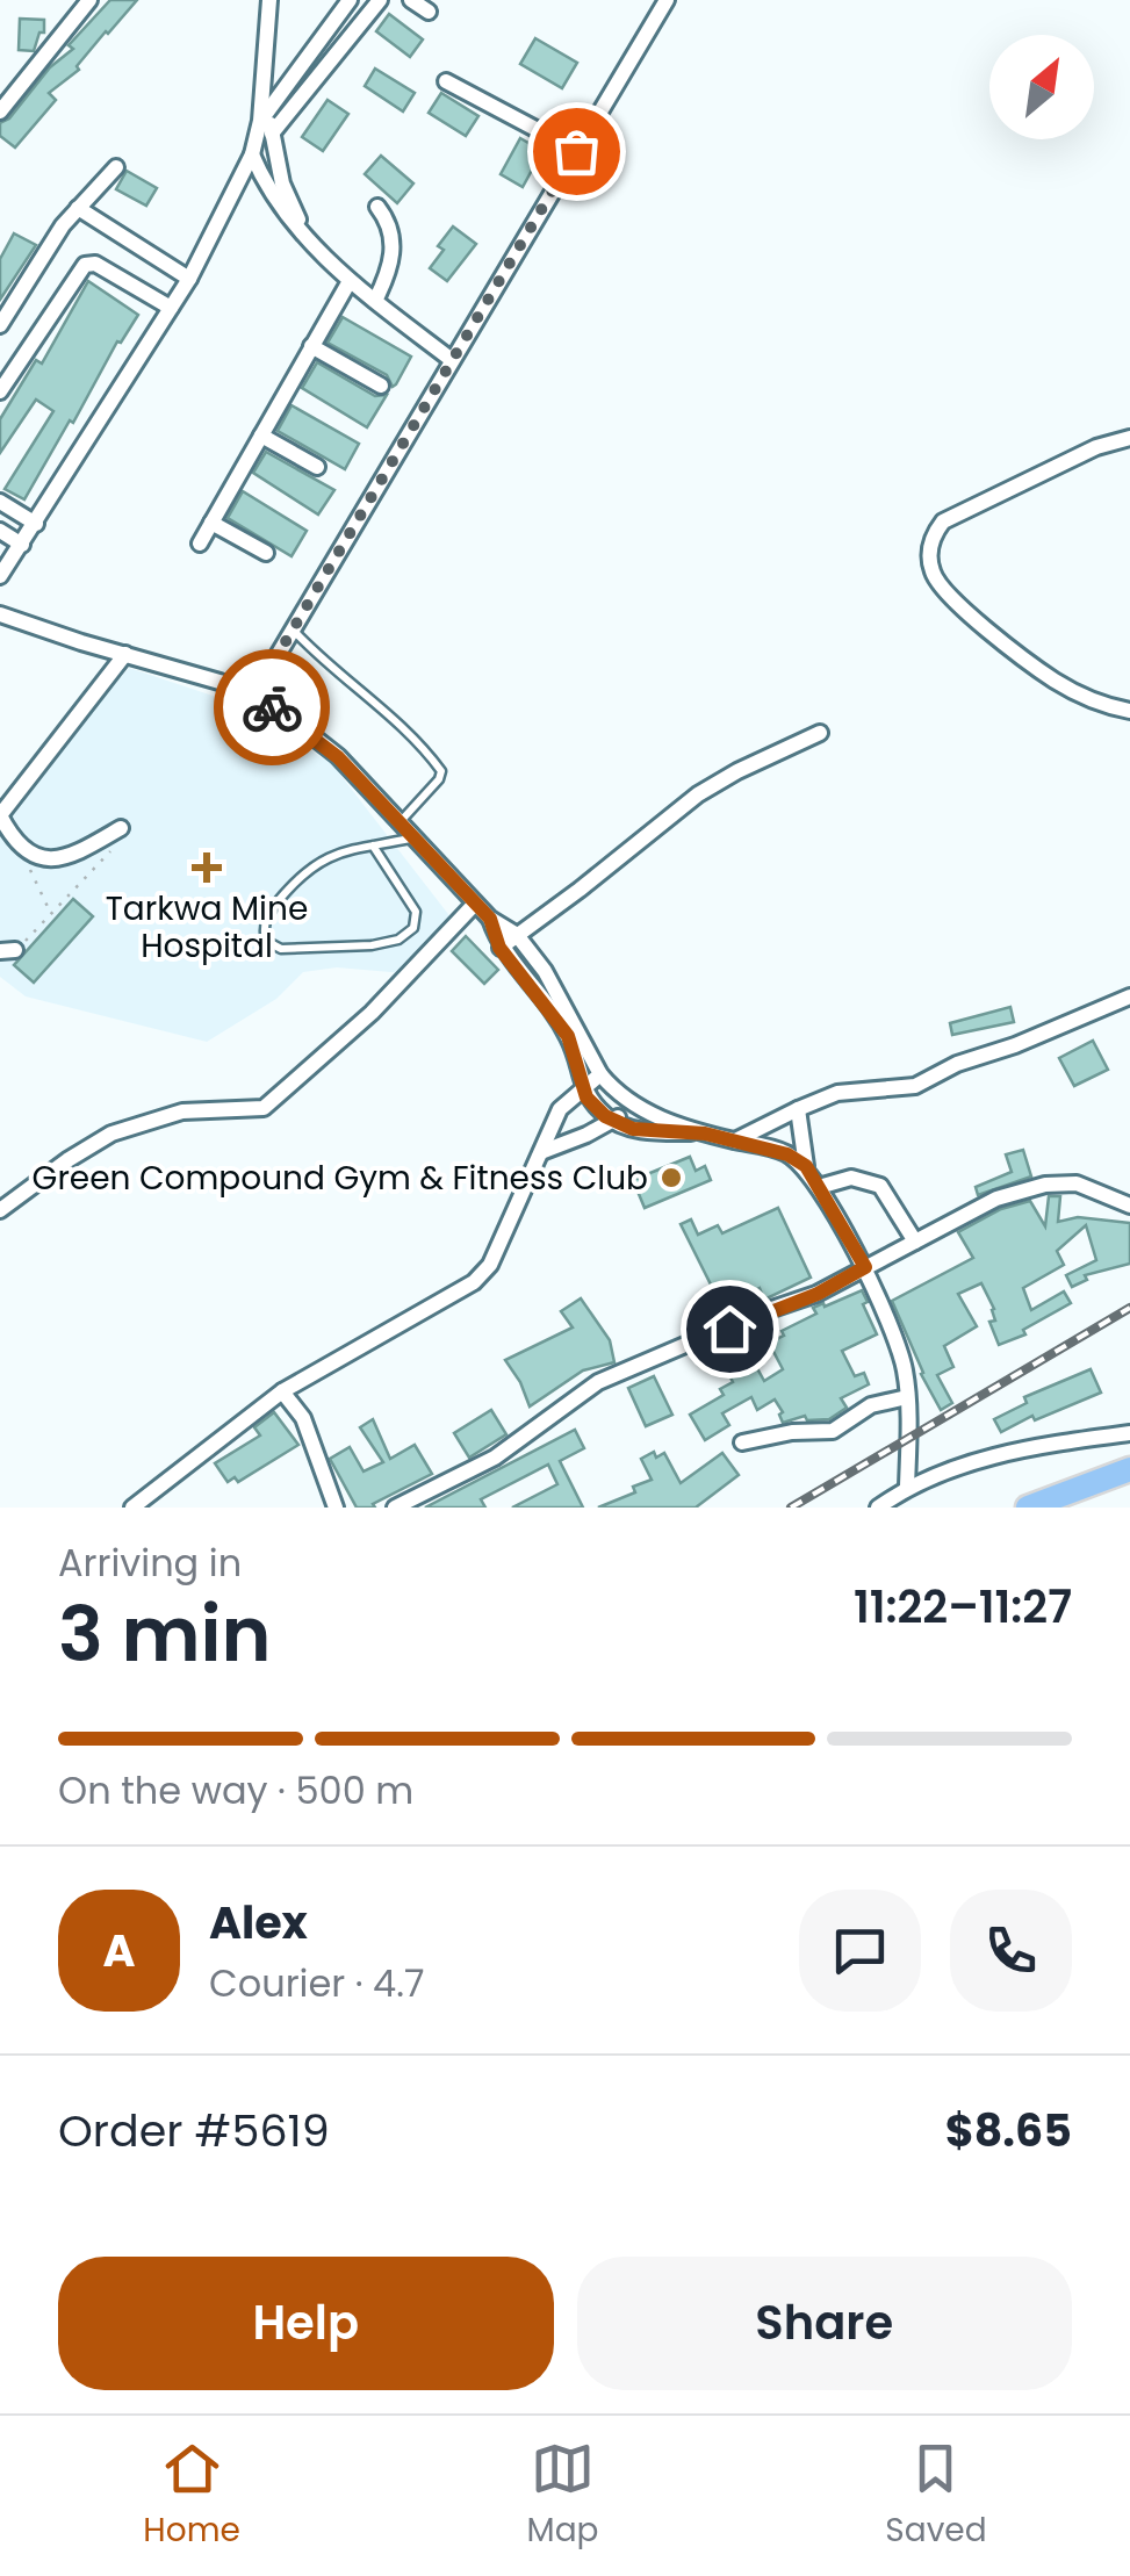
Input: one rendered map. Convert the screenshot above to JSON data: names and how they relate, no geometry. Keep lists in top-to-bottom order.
{
  "places": {
    "health": ["Tarkwa Mine Hospital"],
    "other": ["Green Compound Gym & Fitness Club"]
  },
  "north": "top right",
  "page": {
    "heading": ["3 min", "Arriving in", "11:22–11:27"],
    "panel": [
      "Alex",
      "Courier · 4.7",
      "Order #5619",
      "$8.65"
    ],
    "bar": "On the way · 500 m",
    "round": "A",
    "buttons": ["Help", "Share"],
    "tabs": ["Home", "Map", "Saved"]
  }
}
